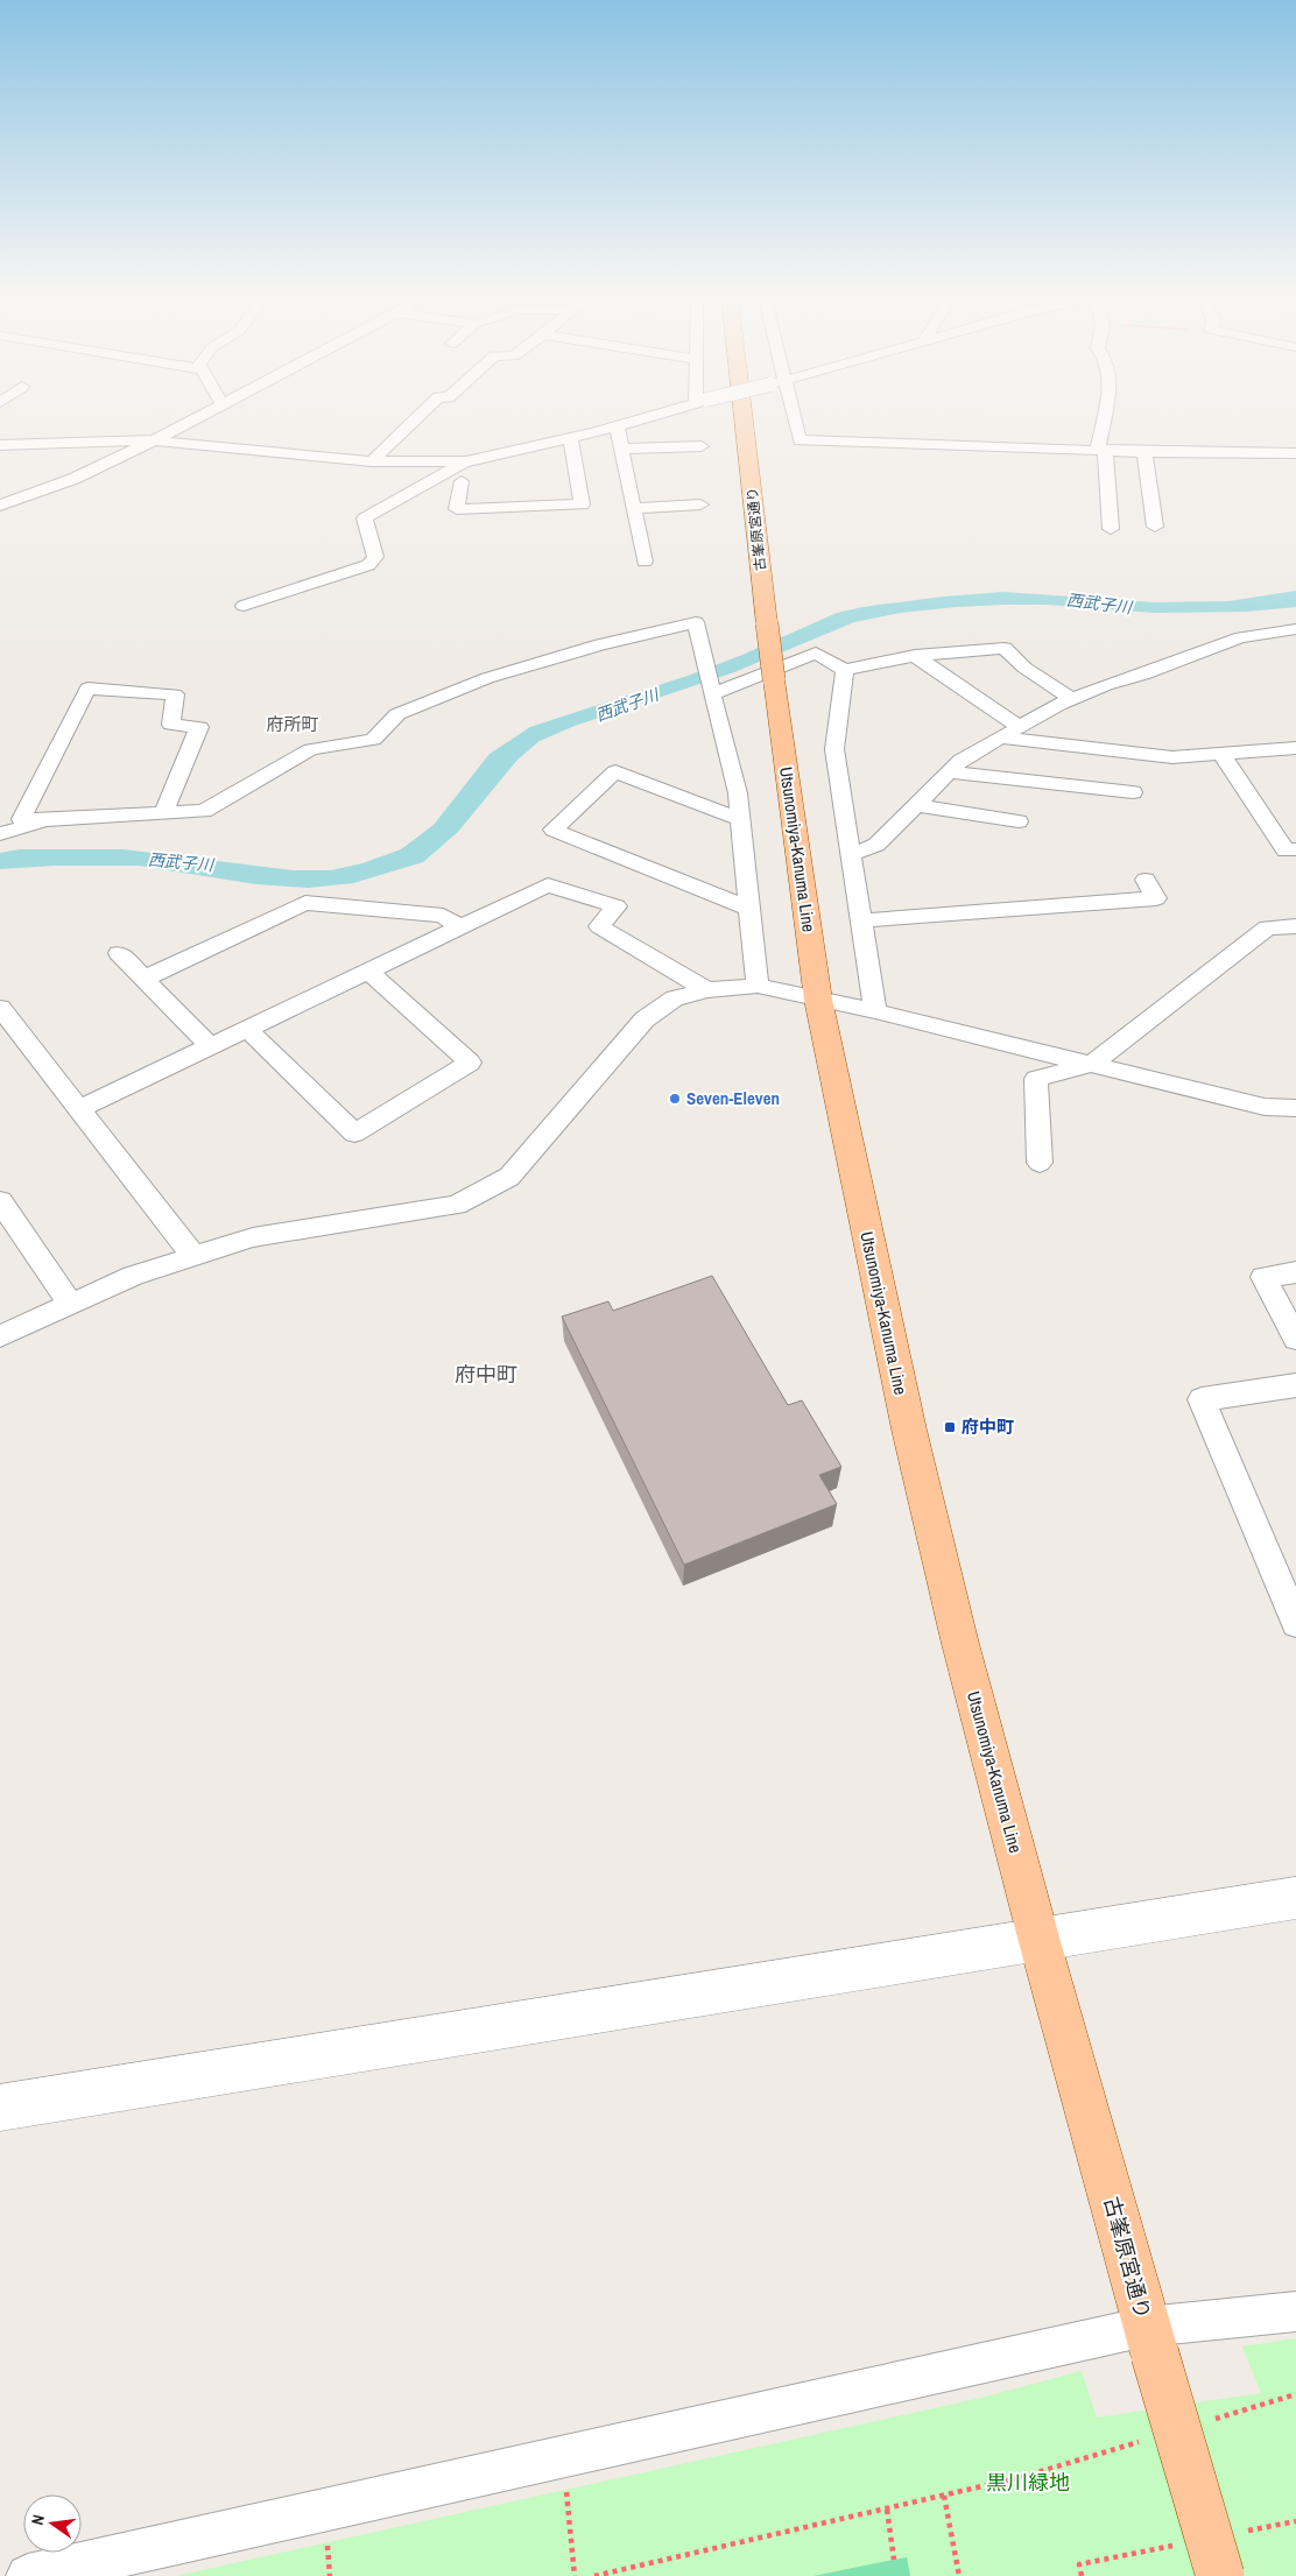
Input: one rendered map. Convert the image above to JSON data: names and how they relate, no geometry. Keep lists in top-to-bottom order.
{
  "streets": {
    "main road": ["古峯原宮通り", "Utsunomiya-Kanuma Line"]
  },
  "crossings": [
    ["古峯原宮通り", "Utsunomiya-Kanuma Line"]
  ],
  "districts": ["府所町", "府中町"],
  "water": ["西武子川"],
  "parks": ["黒川緑地"],
  "places": {
    "other": ["Seven-Eleven"],
    "transit": ["府中町"]
  },
  "north": "left"
}
